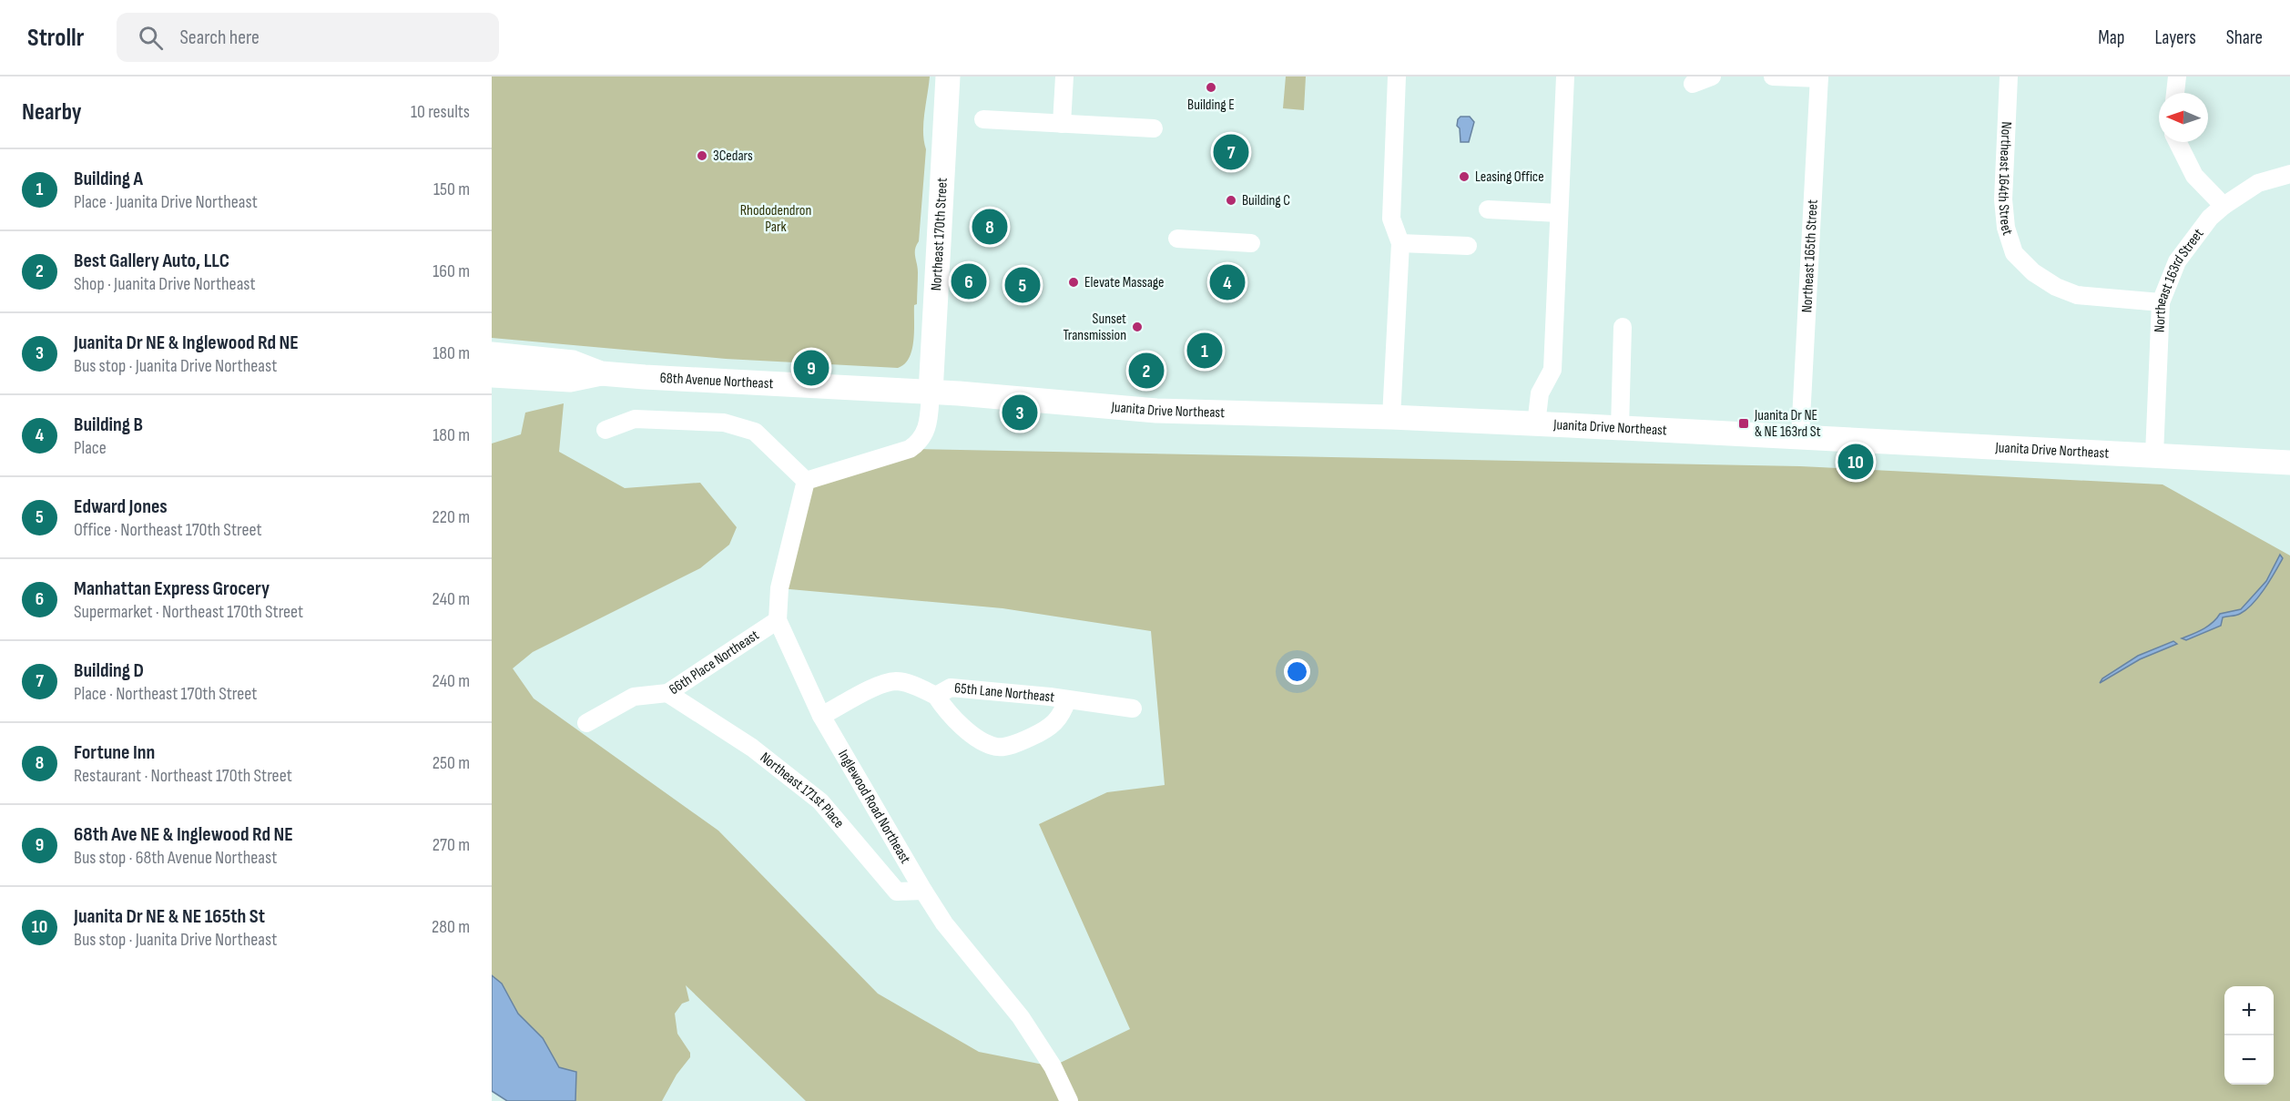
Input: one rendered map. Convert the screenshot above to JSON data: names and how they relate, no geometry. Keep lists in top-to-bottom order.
{
  "streets": {
    "main road": ["Northeast 170th Street", "68th Avenue Northeast", "Juanita Drive Northeast"],
    "street": [
      "Northeast 164th Street",
      "Northeast 165th Street",
      "Northeast 163rd Street",
      "66th Place Northeast",
      "65th Lane Northeast",
      "Northeast 171st Place",
      "Inglewood Road Northeast"
    ]
  },
  "crossings": [
    ["Northeast 164th Street", "Northeast 163rd Street"],
    ["Northeast 170th Street", "68th Avenue Northeast"],
    ["Northeast 170th Street", "Juanita Drive Northeast"],
    ["Northeast 165th Street", "Juanita Drive Northeast"],
    ["Northeast 163rd Street", "Juanita Drive Northeast"],
    ["68th Avenue Northeast", "Juanita Drive Northeast"],
    ["66th Place Northeast", "Northeast 171st Place"],
    ["66th Place Northeast", "Inglewood Road Northeast"],
    ["65th Lane Northeast", "Inglewood Road Northeast"],
    ["Northeast 171st Place", "Inglewood Road Northeast"]
  ],
  "parks": ["Rhododendron Park"],
  "places": {
    "other": [
      "Building E",
      "3Cedars",
      "Leasing Office",
      "Building C",
      "Elevate Massage",
      "Sunset Transmission"
    ],
    "transit": ["Juanita Dr NE & NE 163rd St"]
  },
  "north": "left",
  "page": {
    "header": "Strollr",
    "search": "Search here",
    "nav": ["Map", "Layers", "Share"],
    "heading": ["Nearby", "10 results"],
    "pins": [
      "7",
      "8",
      "6",
      "4",
      "5",
      "1",
      "9",
      "2",
      "3",
      "10"
    ],
    "list": [
      {
        "mark": "1",
        "name": "Building A",
        "note": "Place · Juanita Drive Northeast",
        "value": "150 m"
      },
      {
        "mark": "2",
        "name": "Best Gallery Auto, LLC",
        "note": "Shop · Juanita Drive Northeast",
        "value": "160 m"
      },
      {
        "mark": "3",
        "name": "Juanita Dr NE & Inglewood Rd NE",
        "note": "Bus stop · Juanita Drive Northeast",
        "value": "180 m"
      },
      {
        "mark": "4",
        "name": "Building B",
        "note": "Place",
        "value": "180 m"
      },
      {
        "mark": "5",
        "name": "Edward Jones",
        "note": "Office · Northeast 170th Street",
        "value": "220 m"
      },
      {
        "mark": "6",
        "name": "Manhattan Express Grocery",
        "note": "Supermarket · Northeast 170th Street",
        "value": "240 m"
      },
      {
        "mark": "7",
        "name": "Building D",
        "note": "Place · Northeast 170th Street",
        "value": "240 m"
      },
      {
        "mark": "8",
        "name": "Fortune Inn",
        "note": "Restaurant · Northeast 170th Street",
        "value": "250 m"
      },
      {
        "mark": "9",
        "name": "68th Ave NE & Inglewood Rd NE",
        "note": "Bus stop · 68th Avenue Northeast",
        "value": "270 m"
      },
      {
        "mark": "10",
        "name": "Juanita Dr NE & NE 165th St",
        "note": "Bus stop · Juanita Drive Northeast",
        "value": "280 m"
      }
    ],
    "map_buttons": ["+", "−"]
  }
}
